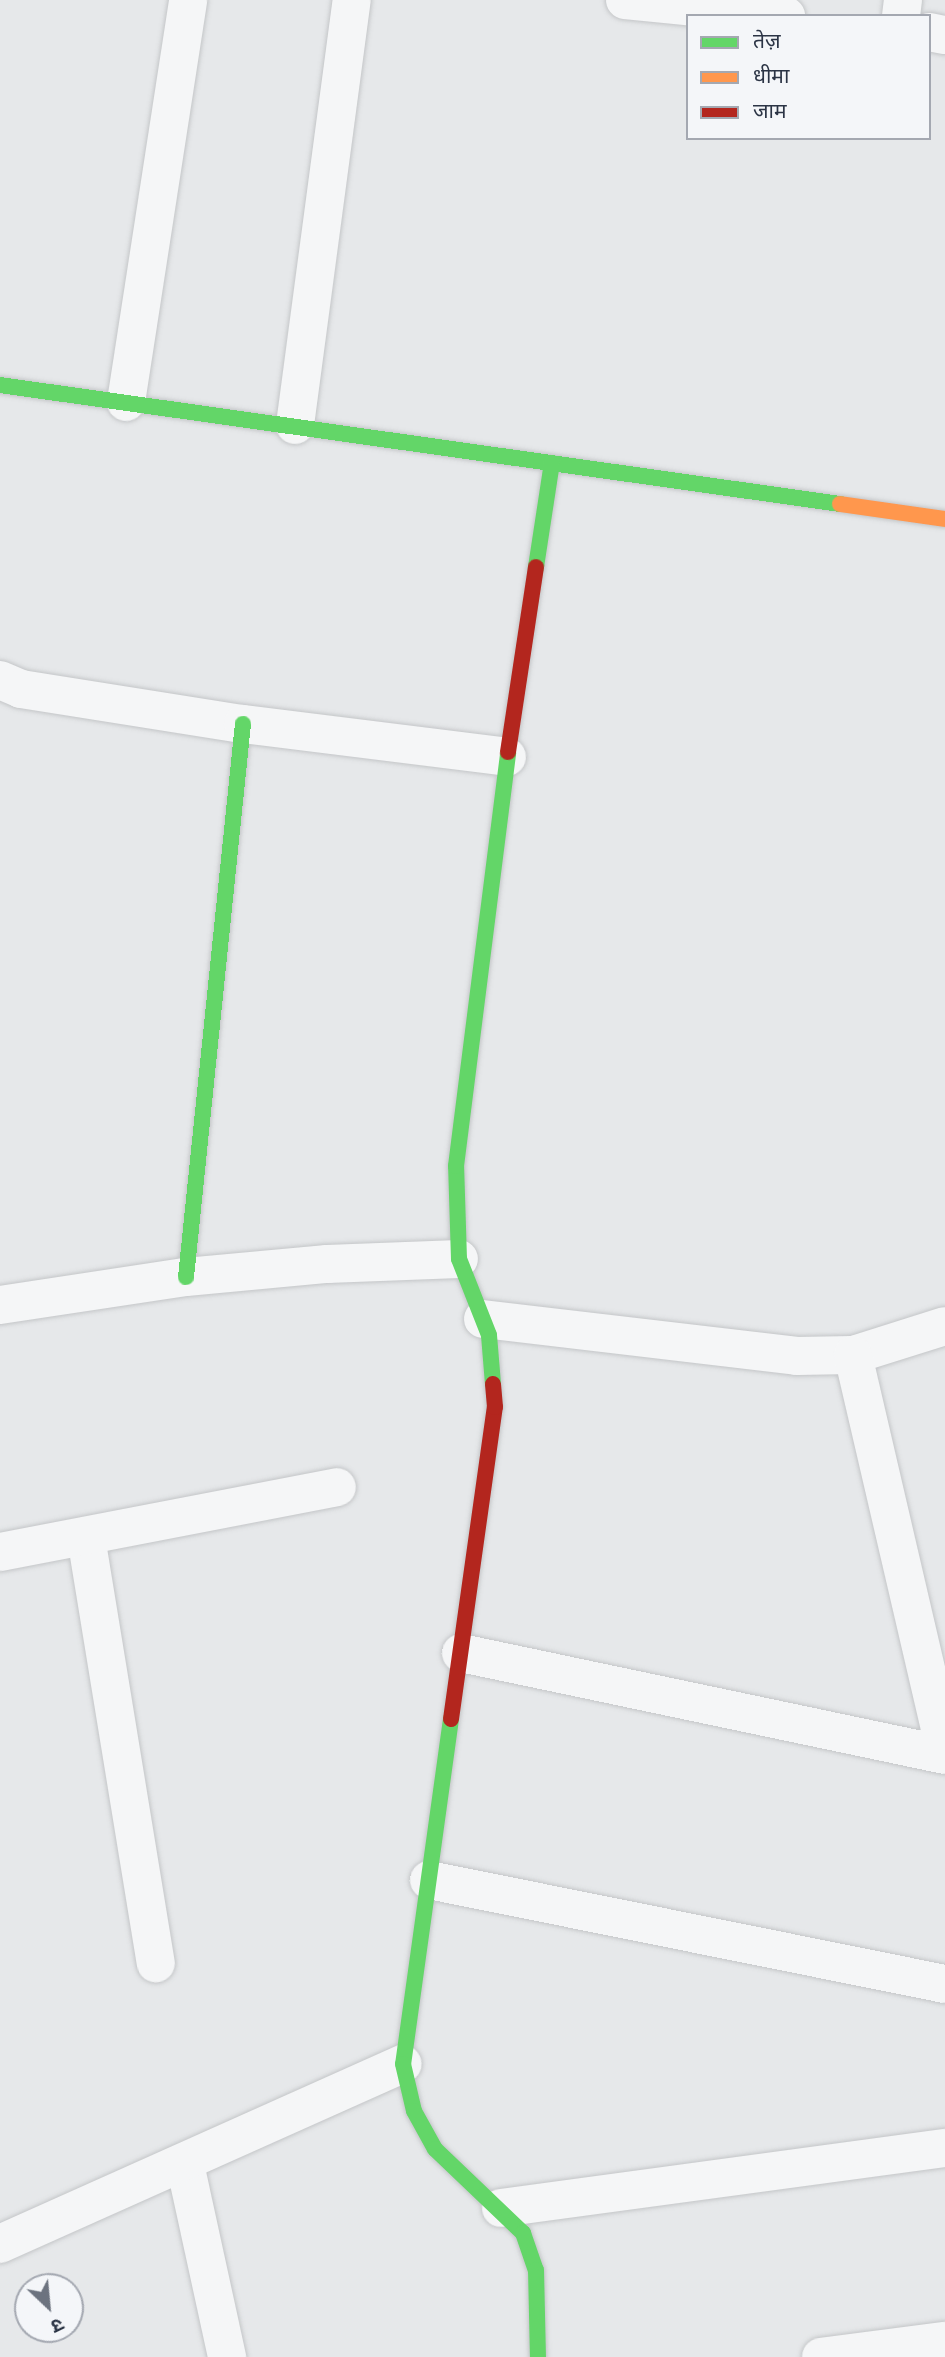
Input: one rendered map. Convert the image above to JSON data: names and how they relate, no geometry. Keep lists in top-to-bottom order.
{
  "legend": ["तेज़", "धीमा", "जाम"],
  "north": "bottom right"
}
